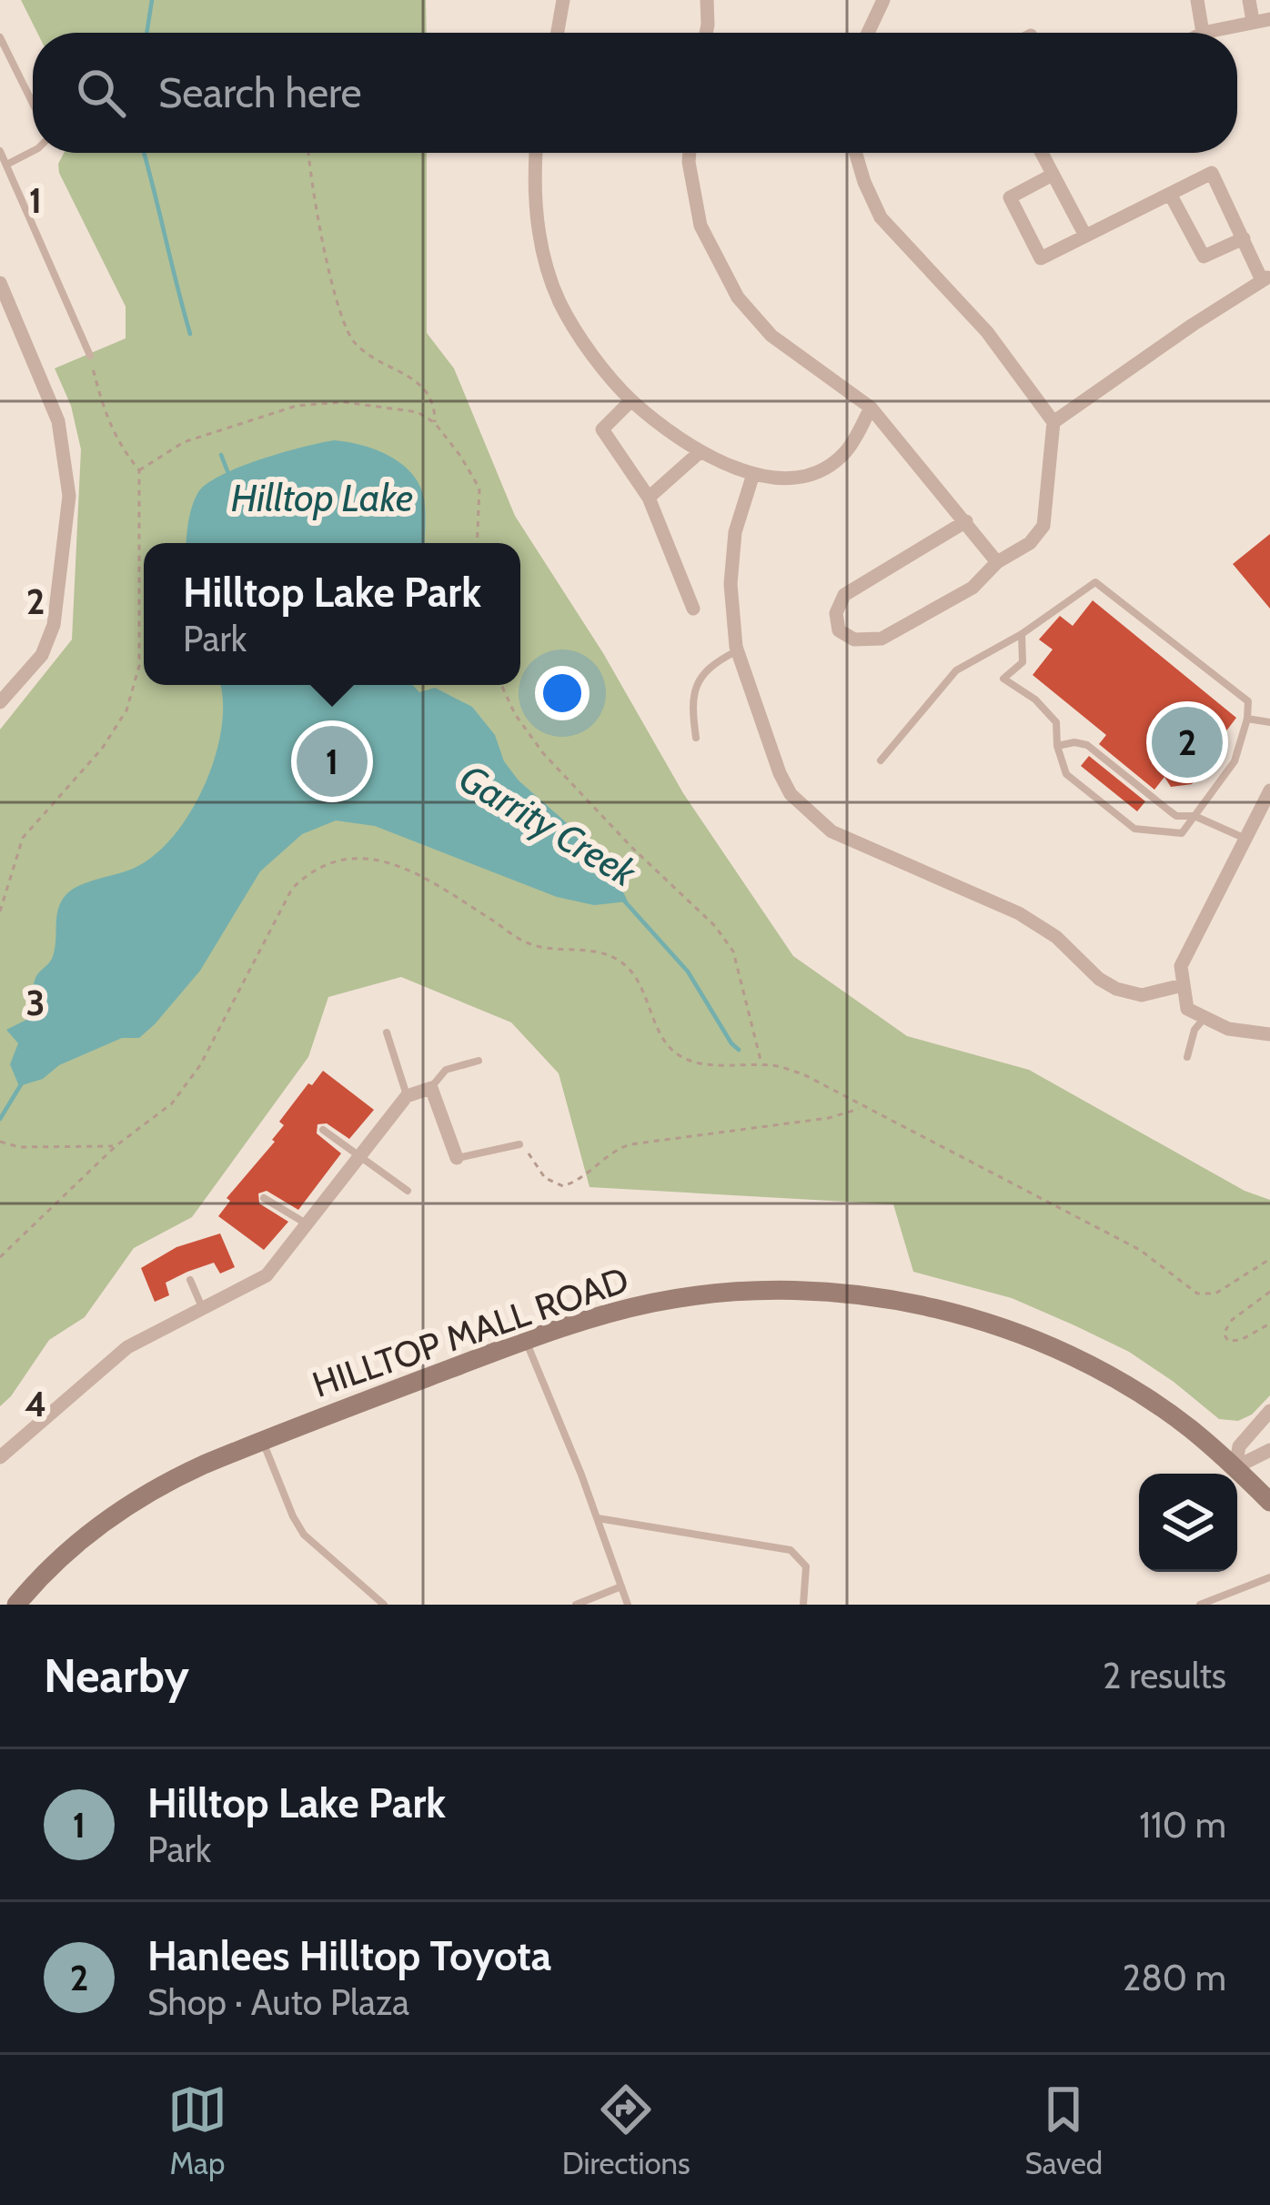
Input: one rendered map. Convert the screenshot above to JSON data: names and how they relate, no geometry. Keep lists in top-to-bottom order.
{
  "streets": {
    "street": ["HILLTOP MALL ROAD"]
  },
  "water": ["Hilltop Lake", "Garrity Creek"],
  "page": {
    "search": "Search here",
    "popup": ["Hilltop Lake Park", "Park"],
    "pins": ["2", "1"],
    "heading": ["Nearby", "2 results"],
    "list": [
      {
        "mark": "1",
        "name": "Hilltop Lake Park",
        "note": "Park",
        "value": "110 m"
      },
      {
        "mark": "2",
        "name": "Hanlees Hilltop Toyota",
        "note": "Shop · Auto Plaza",
        "value": "280 m"
      }
    ],
    "nav": ["Map", "Directions", "Saved"]
  },
  "grid": {
    "rows": [
      "1",
      "2",
      "3",
      "4"
    ]
  }
}
